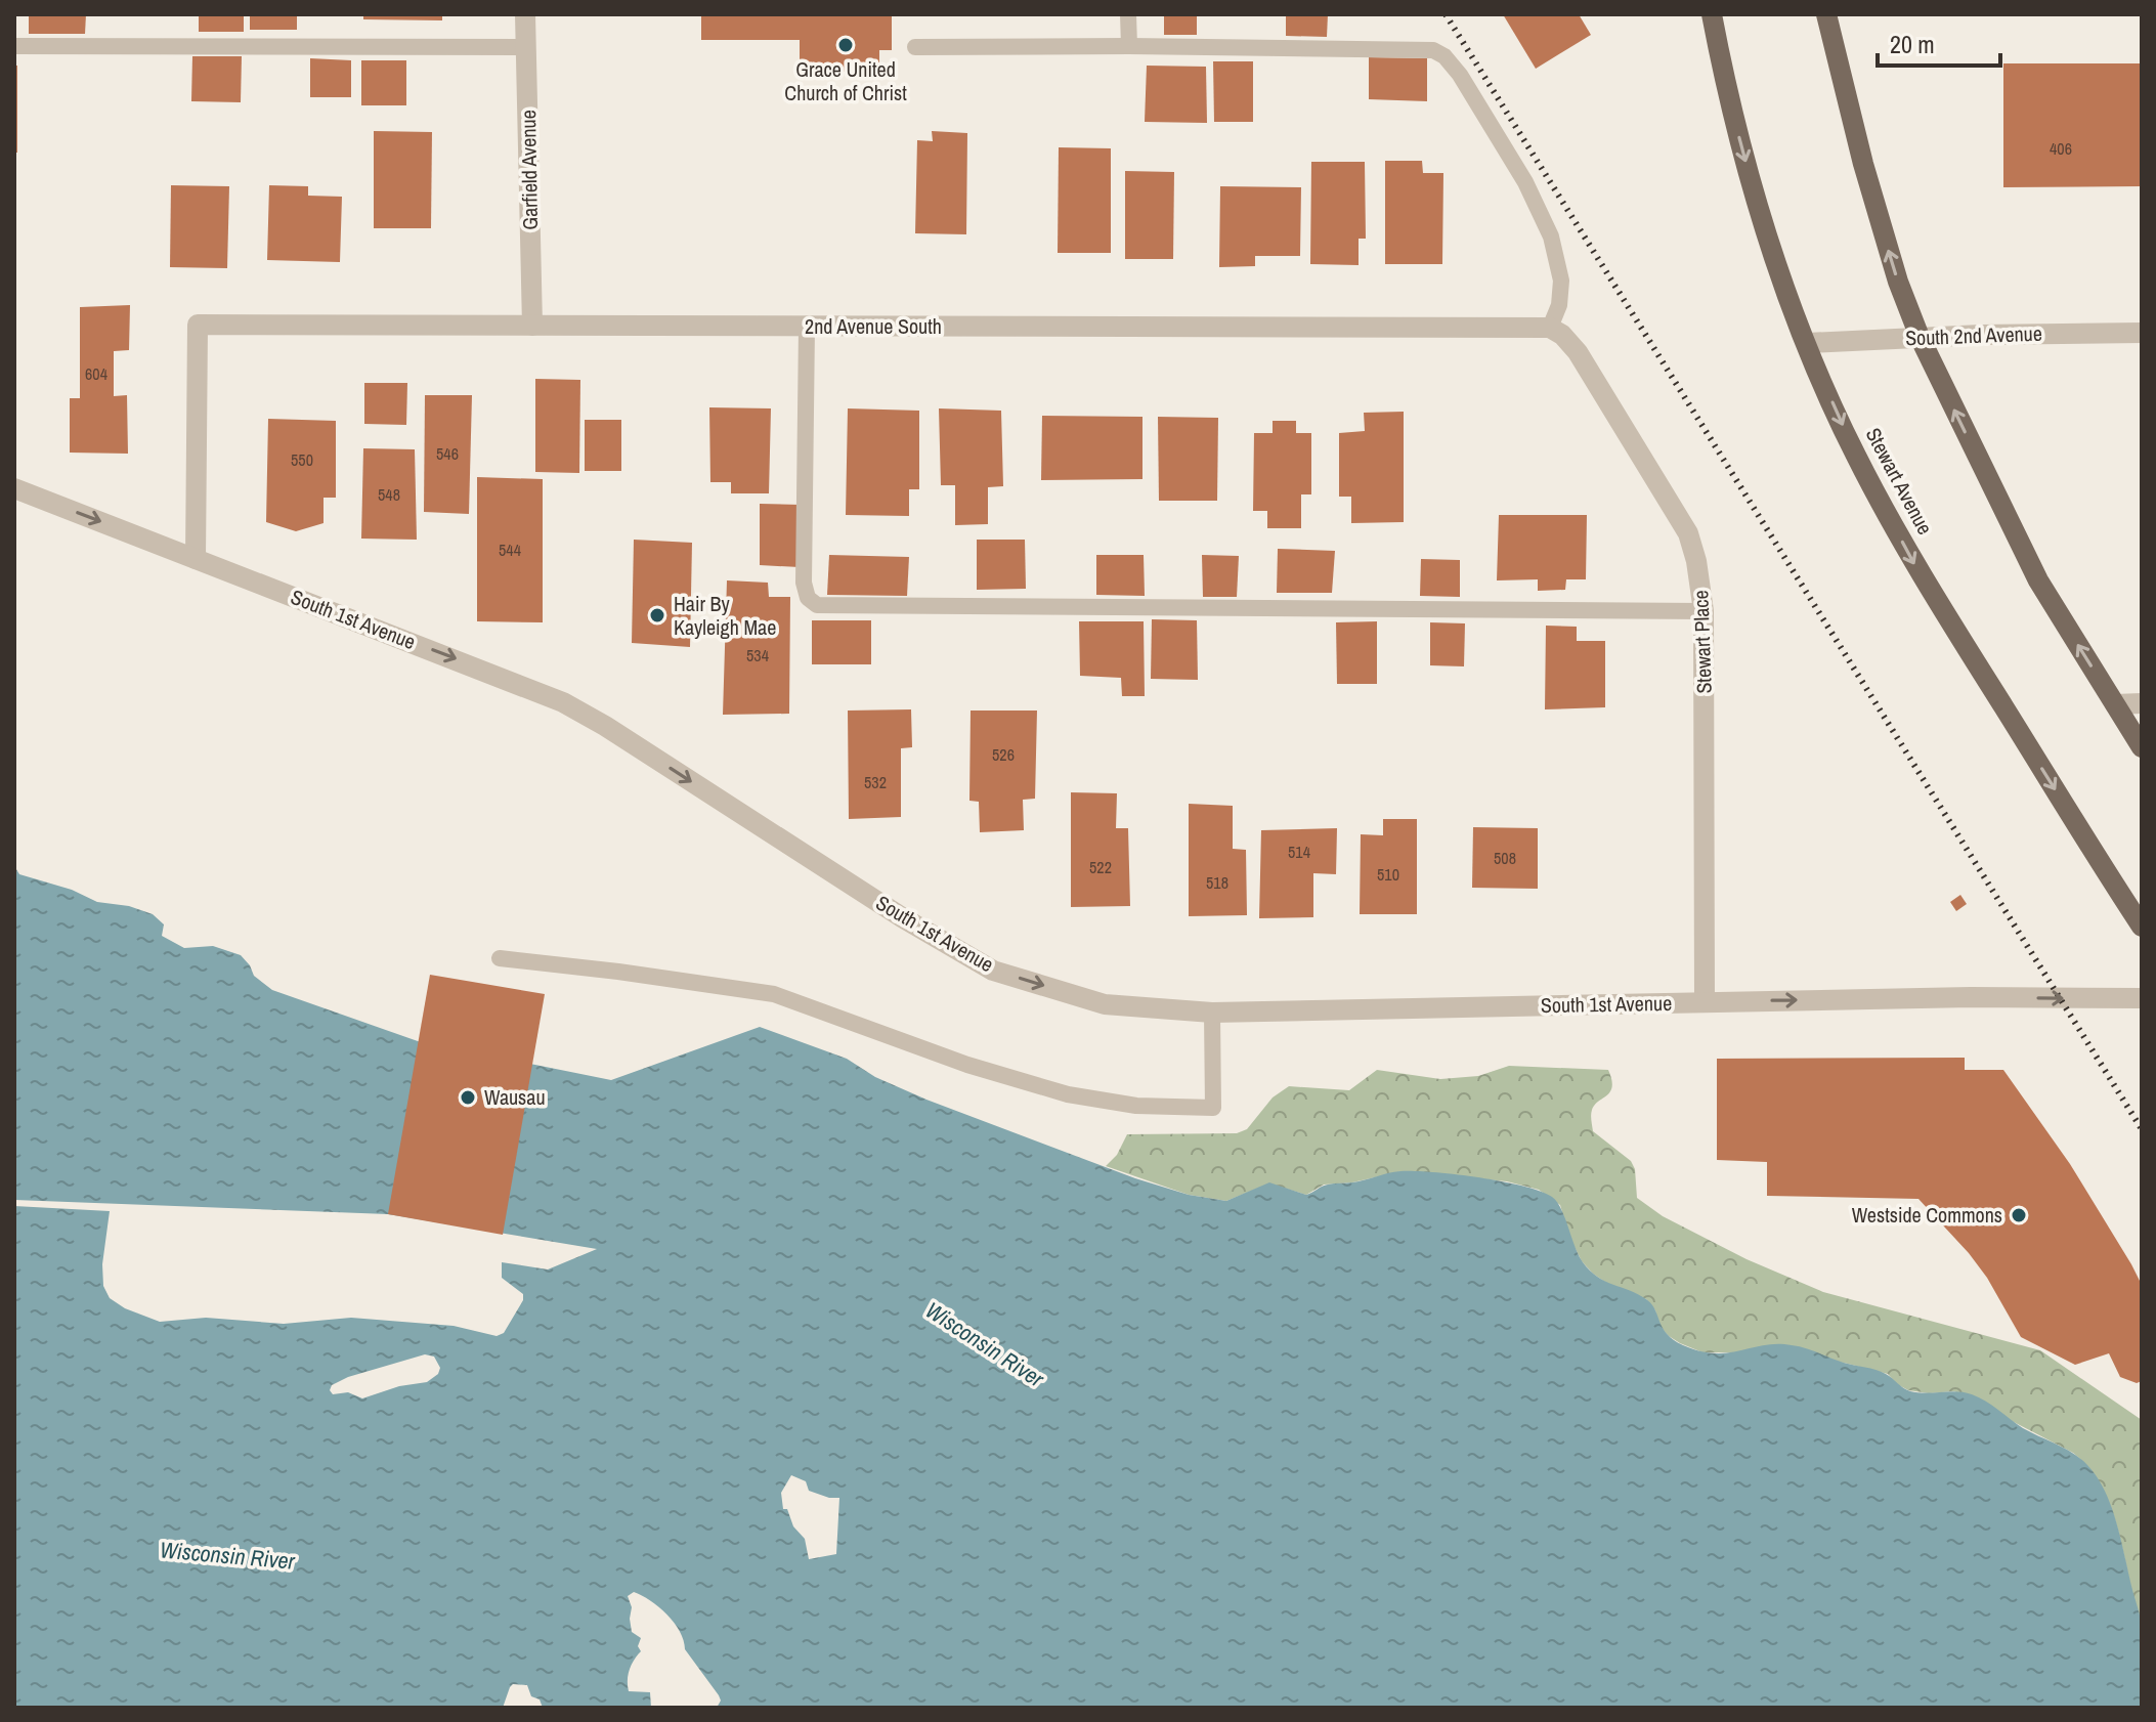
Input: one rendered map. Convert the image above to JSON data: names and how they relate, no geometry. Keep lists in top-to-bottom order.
{
  "streets": {
    "main road": ["Stewart Avenue"],
    "street": [
      "Garfield Avenue",
      "2nd Avenue South",
      "South 2nd Avenue",
      "South 1st Avenue",
      "Stewart Place"
    ]
  },
  "crossings": [
    ["Garfield Avenue", "2nd Avenue South"],
    ["2nd Avenue South", "South 1st Avenue"],
    ["2nd Avenue South", "Stewart Place"],
    ["South 2nd Avenue", "Stewart Avenue"],
    ["South 1st Avenue", "Stewart Place"]
  ],
  "one_way": ["South 1st Avenue"],
  "water": ["Wisconsin River"],
  "places": [
    "Grace United Church of Christ",
    "Hair By Kayleigh Mae",
    "Wausau",
    "Westside Commons"
  ],
  "house_numbers": [
    "406",
    "604",
    "546",
    "550",
    "548",
    "544",
    "534",
    "526",
    "532",
    "514",
    "508",
    "522",
    "510",
    "518"
  ],
  "scale_bar": "20 m"
}
